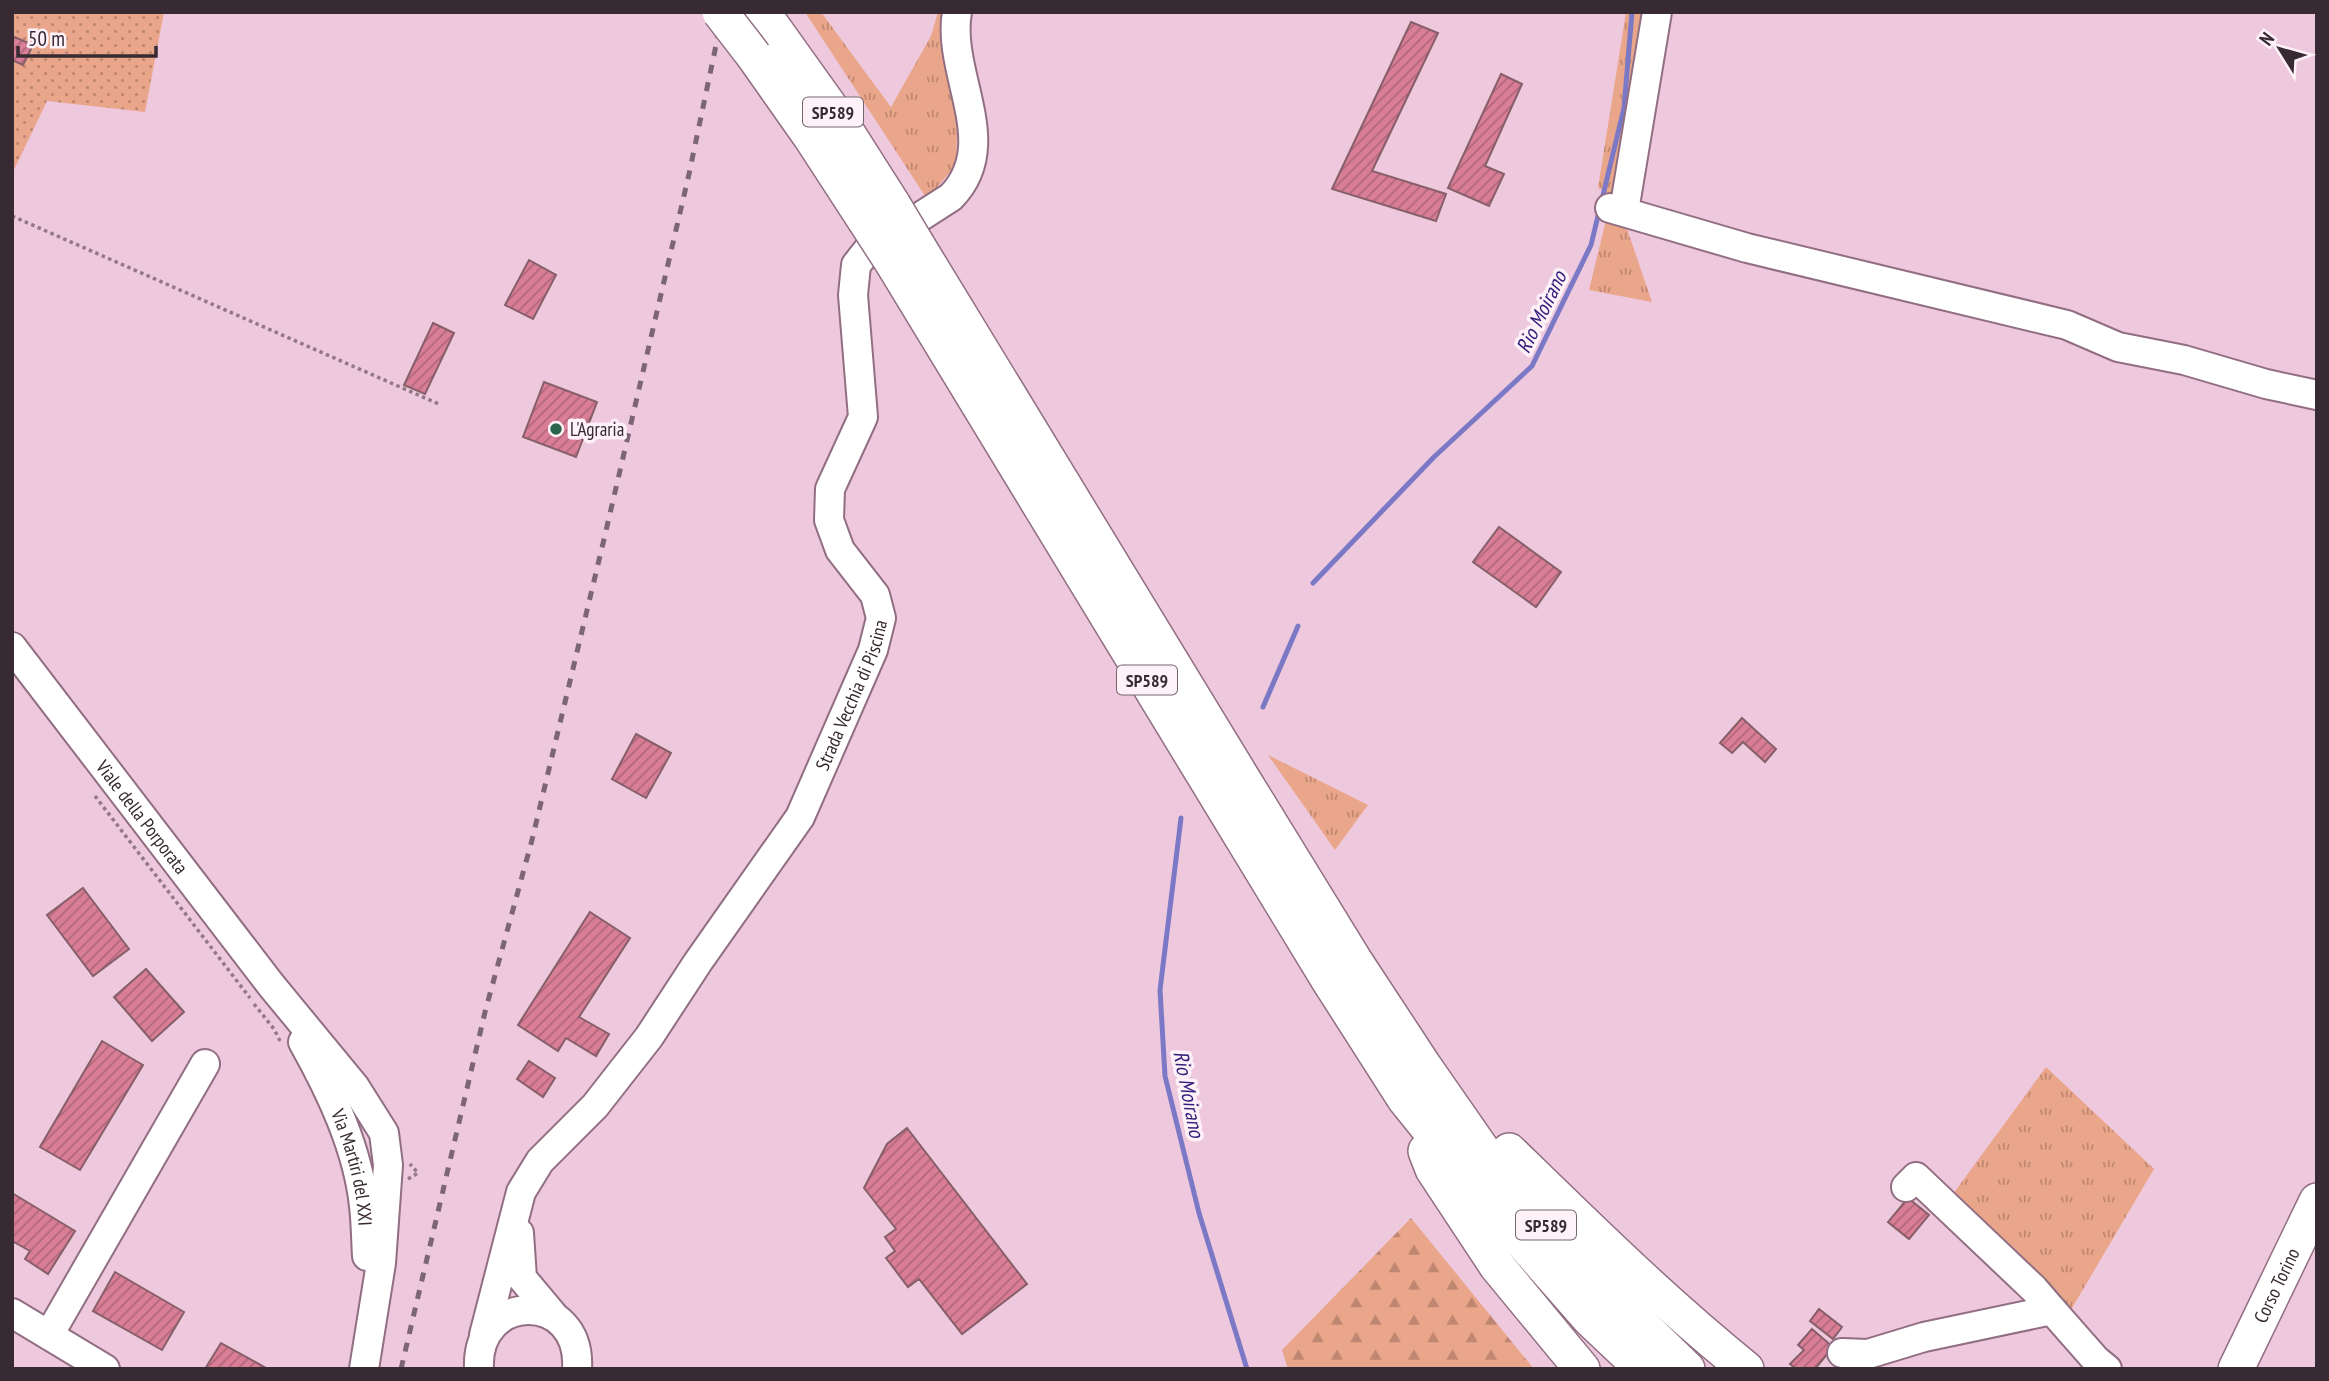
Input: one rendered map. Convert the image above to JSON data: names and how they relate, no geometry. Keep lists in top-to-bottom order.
{
  "streets": {
    "main road": ["SP589", "Corso Torino"],
    "street": ["Strada Vecchia di Piscina", "Viale della Porporata", "Via Martiri del XXI"]
  },
  "crossings": [
    ["Viale della Porporata", "Via Martiri del XXI"]
  ],
  "water": ["Rio Moirano"],
  "places": ["L'Agraria"],
  "scale_bar": "50 m",
  "north": "top left"
}
